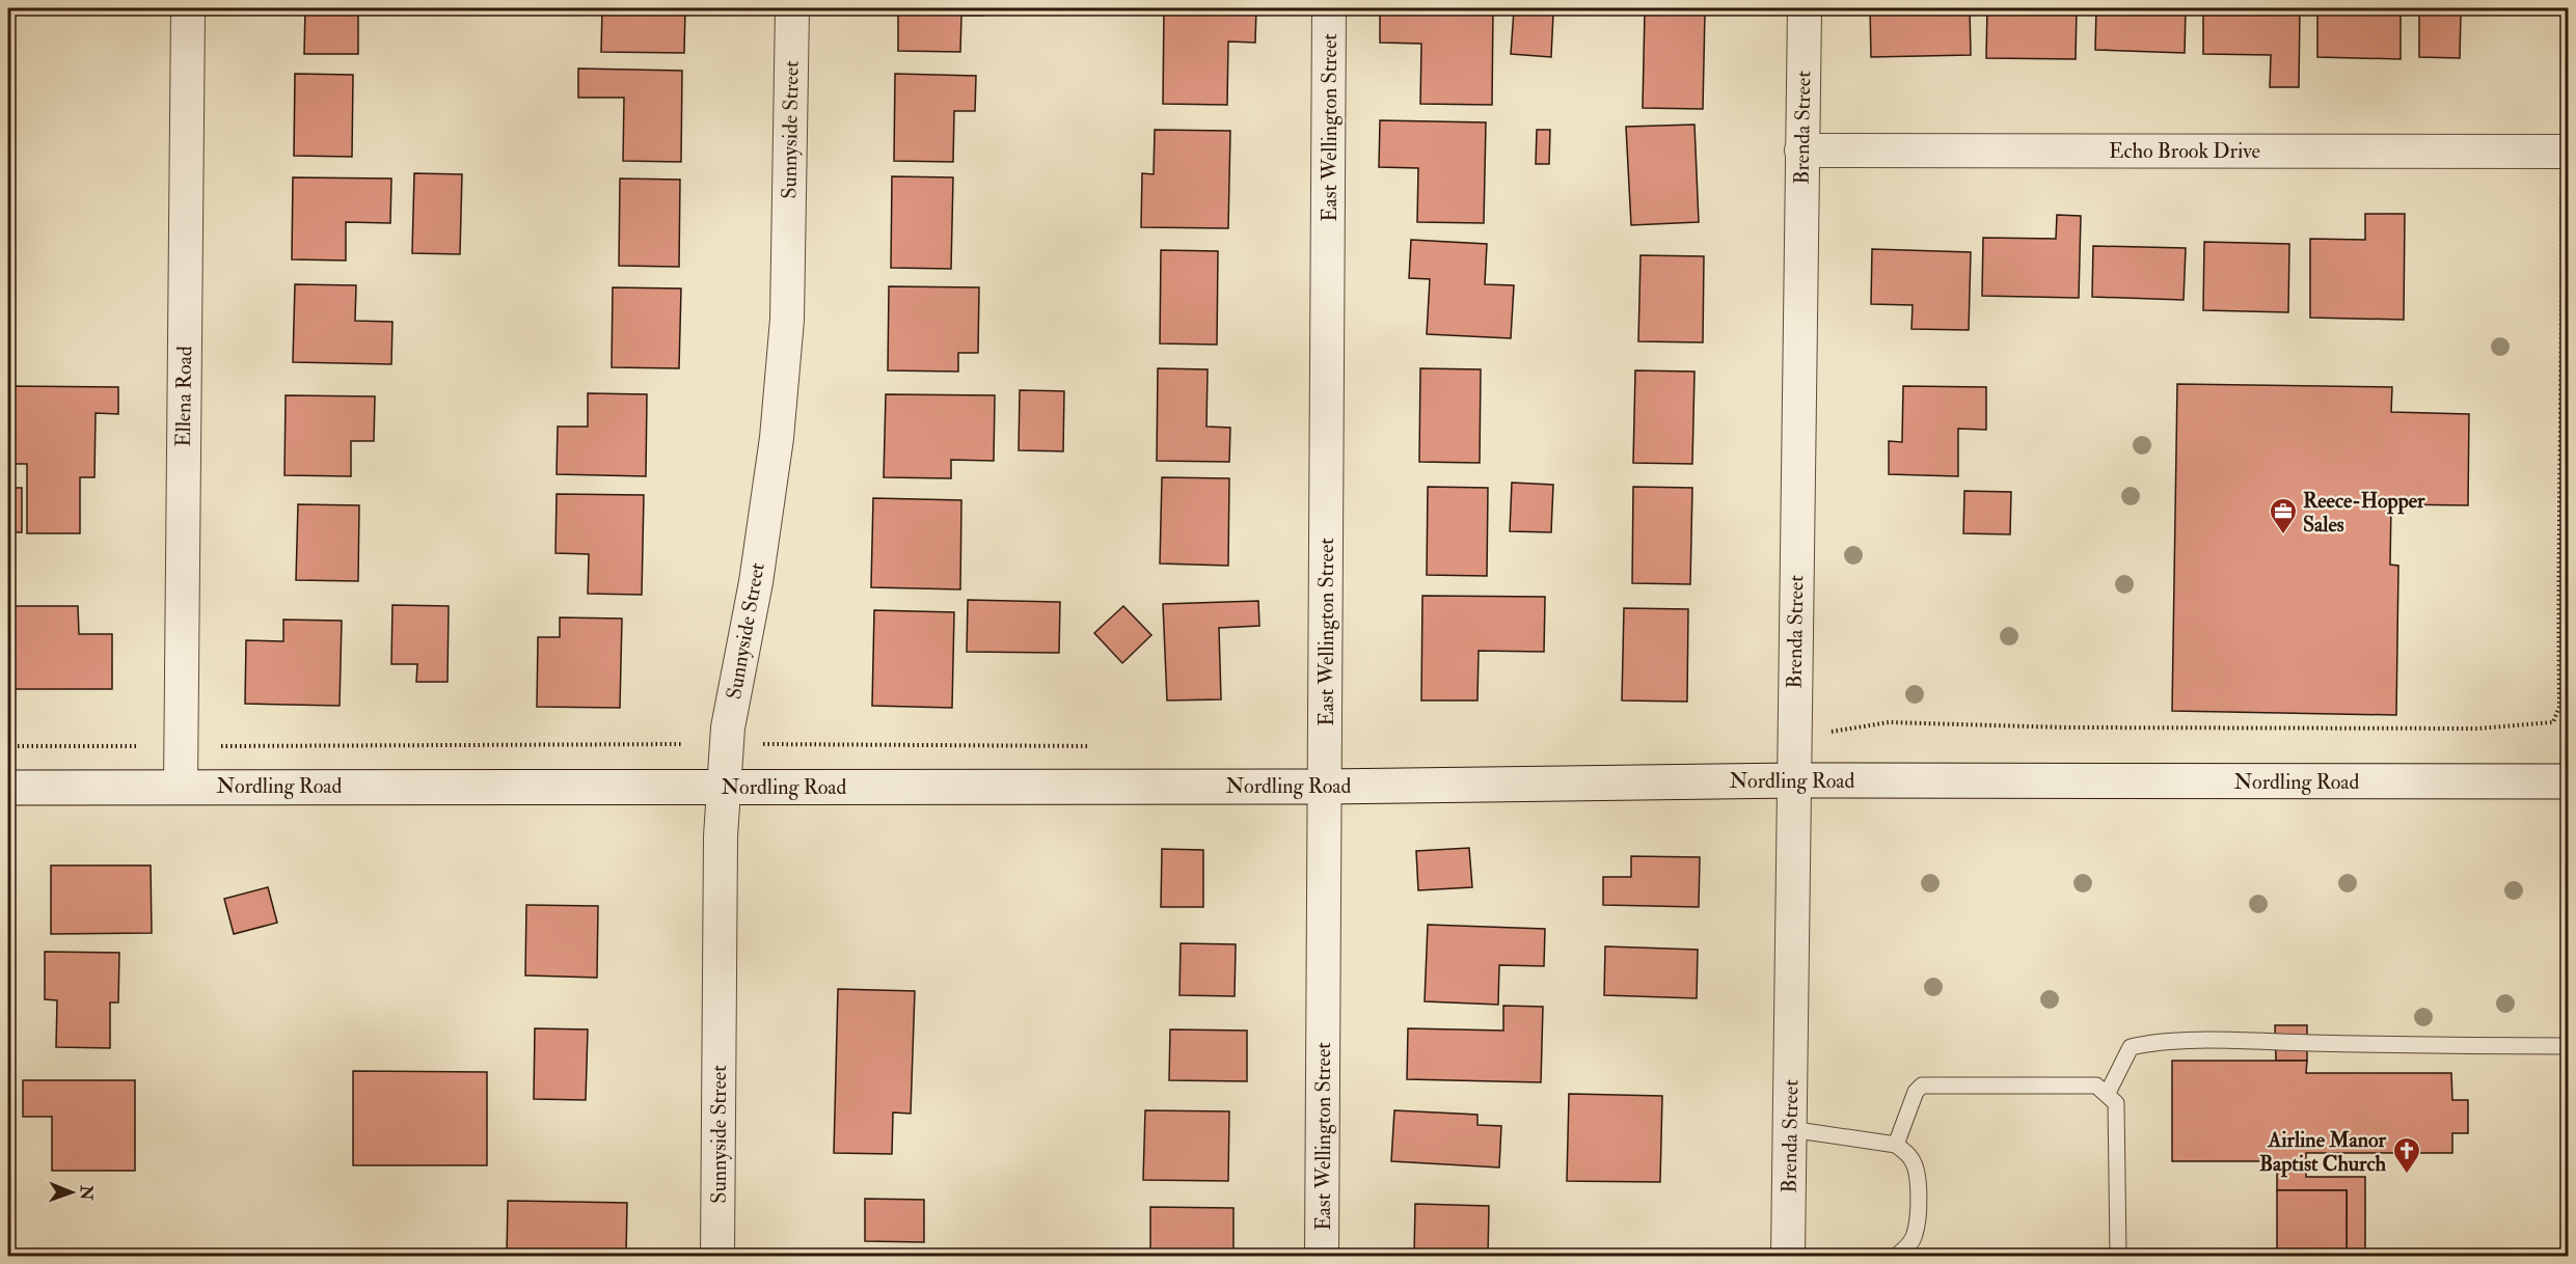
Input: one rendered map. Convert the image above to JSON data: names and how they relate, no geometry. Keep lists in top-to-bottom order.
{
  "streets": {
    "street": [
      "East Wellington Street",
      "Brenda Street",
      "Sunnyside Street",
      "Echo Brook Drive",
      "Ellena Road",
      "Nordling Road"
    ]
  },
  "crossings": [
    ["East Wellington Street", "Nordling Road"],
    ["Brenda Street", "Echo Brook Drive"],
    ["Brenda Street", "Nordling Road"],
    ["Sunnyside Street", "Nordling Road"],
    ["Ellena Road", "Nordling Road"]
  ],
  "places": {
    "office": ["Reece-Hopper Sales"],
    "church": ["Airline Manor Baptist Church"]
  },
  "north": "right"
}
